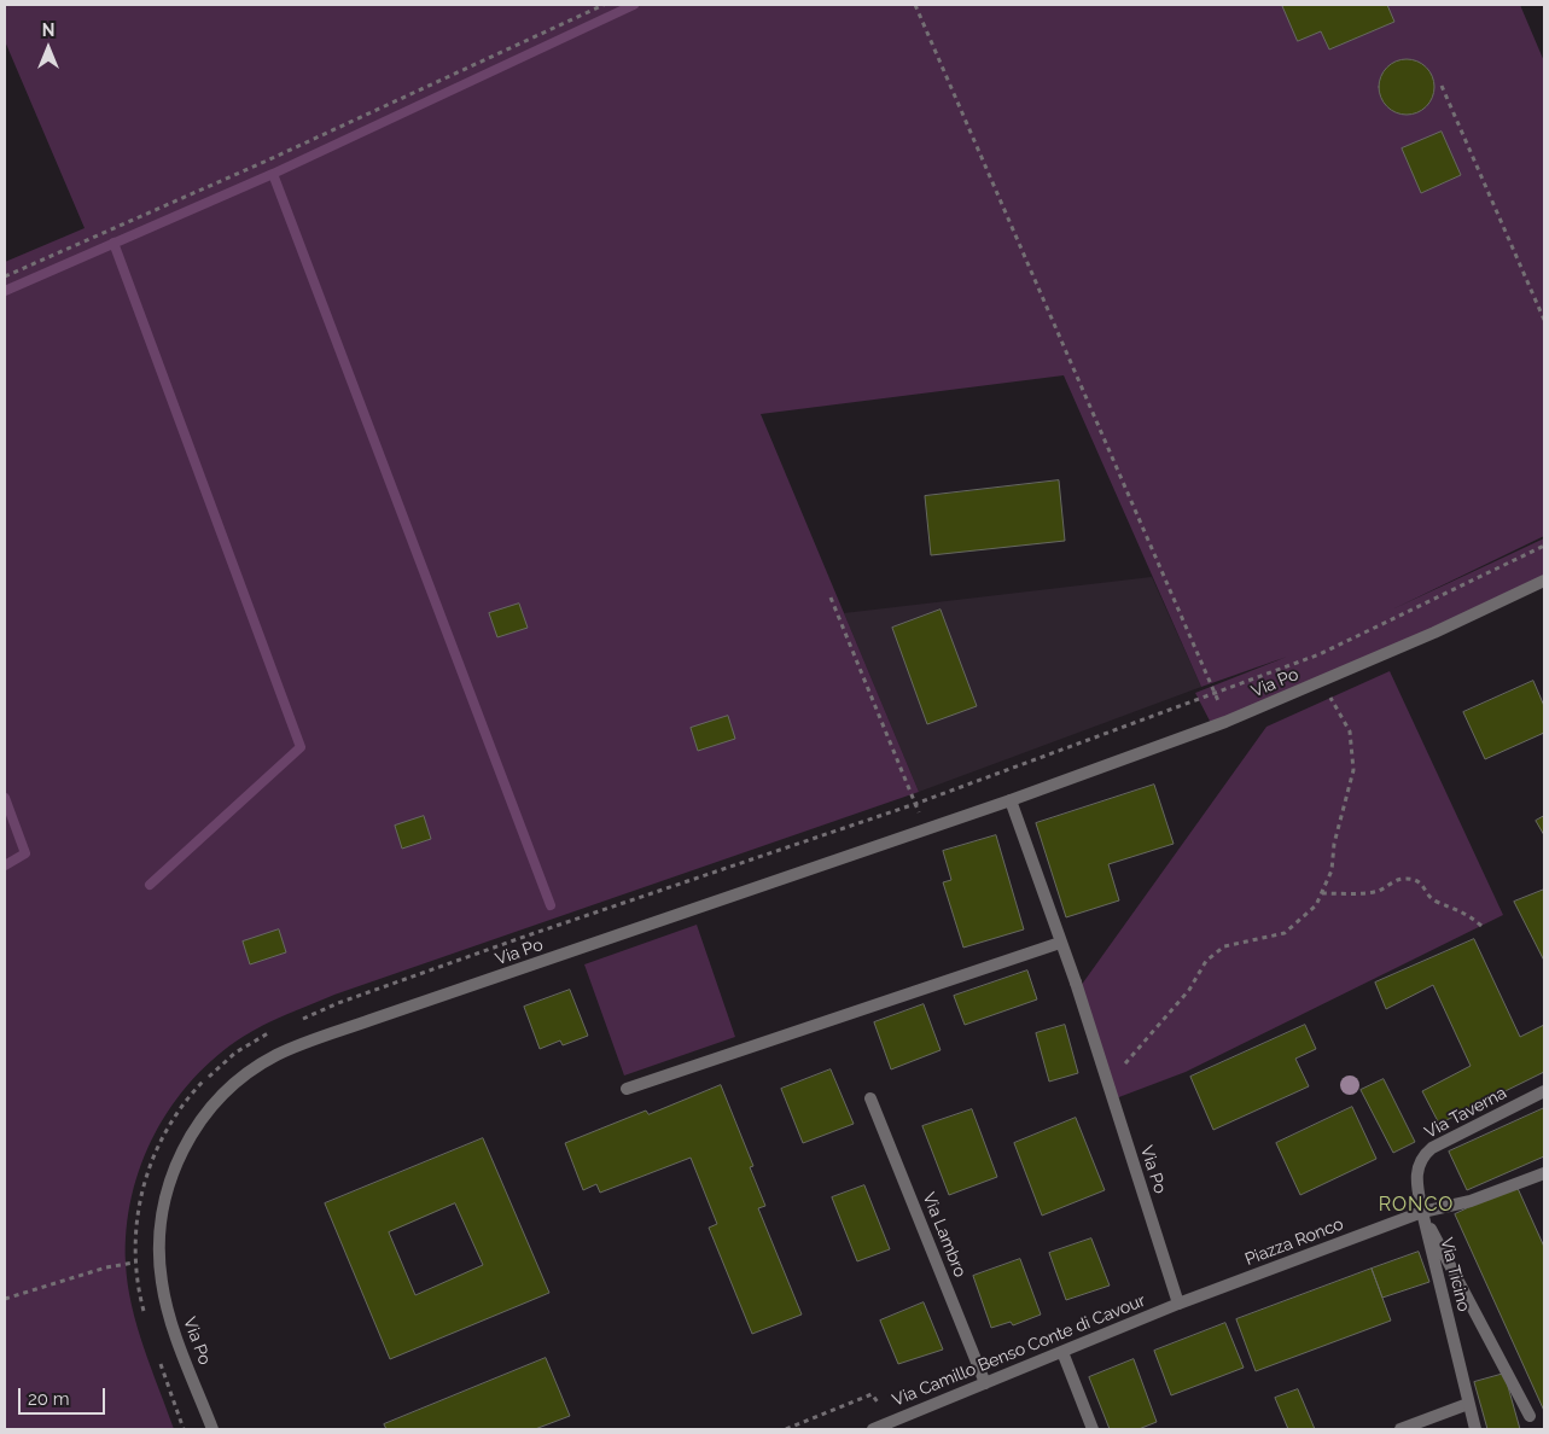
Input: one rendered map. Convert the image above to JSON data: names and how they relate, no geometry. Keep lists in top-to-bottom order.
{
  "streets": {
    "street": [
      "Via Po",
      "Via Taverna",
      "Via Lambro",
      "Piazza Ronco",
      "Via Ticino",
      "Via Camillo Benso Conte di Cavour"
    ]
  },
  "crossings": [
    ["Via Po", "Piazza Ronco"],
    ["Via Po", "Via Camillo Benso Conte di Cavour"],
    ["Via Taverna", "Piazza Ronco"],
    ["Via Taverna", "Via Ticino"],
    ["Via Lambro", "Via Camillo Benso Conte di Cavour"],
    ["Piazza Ronco", "Via Ticino"],
    ["Piazza Ronco", "Via Camillo Benso Conte di Cavour"]
  ],
  "districts": ["RONCO"],
  "scale_bar": "20 m",
  "north": "top"
}
